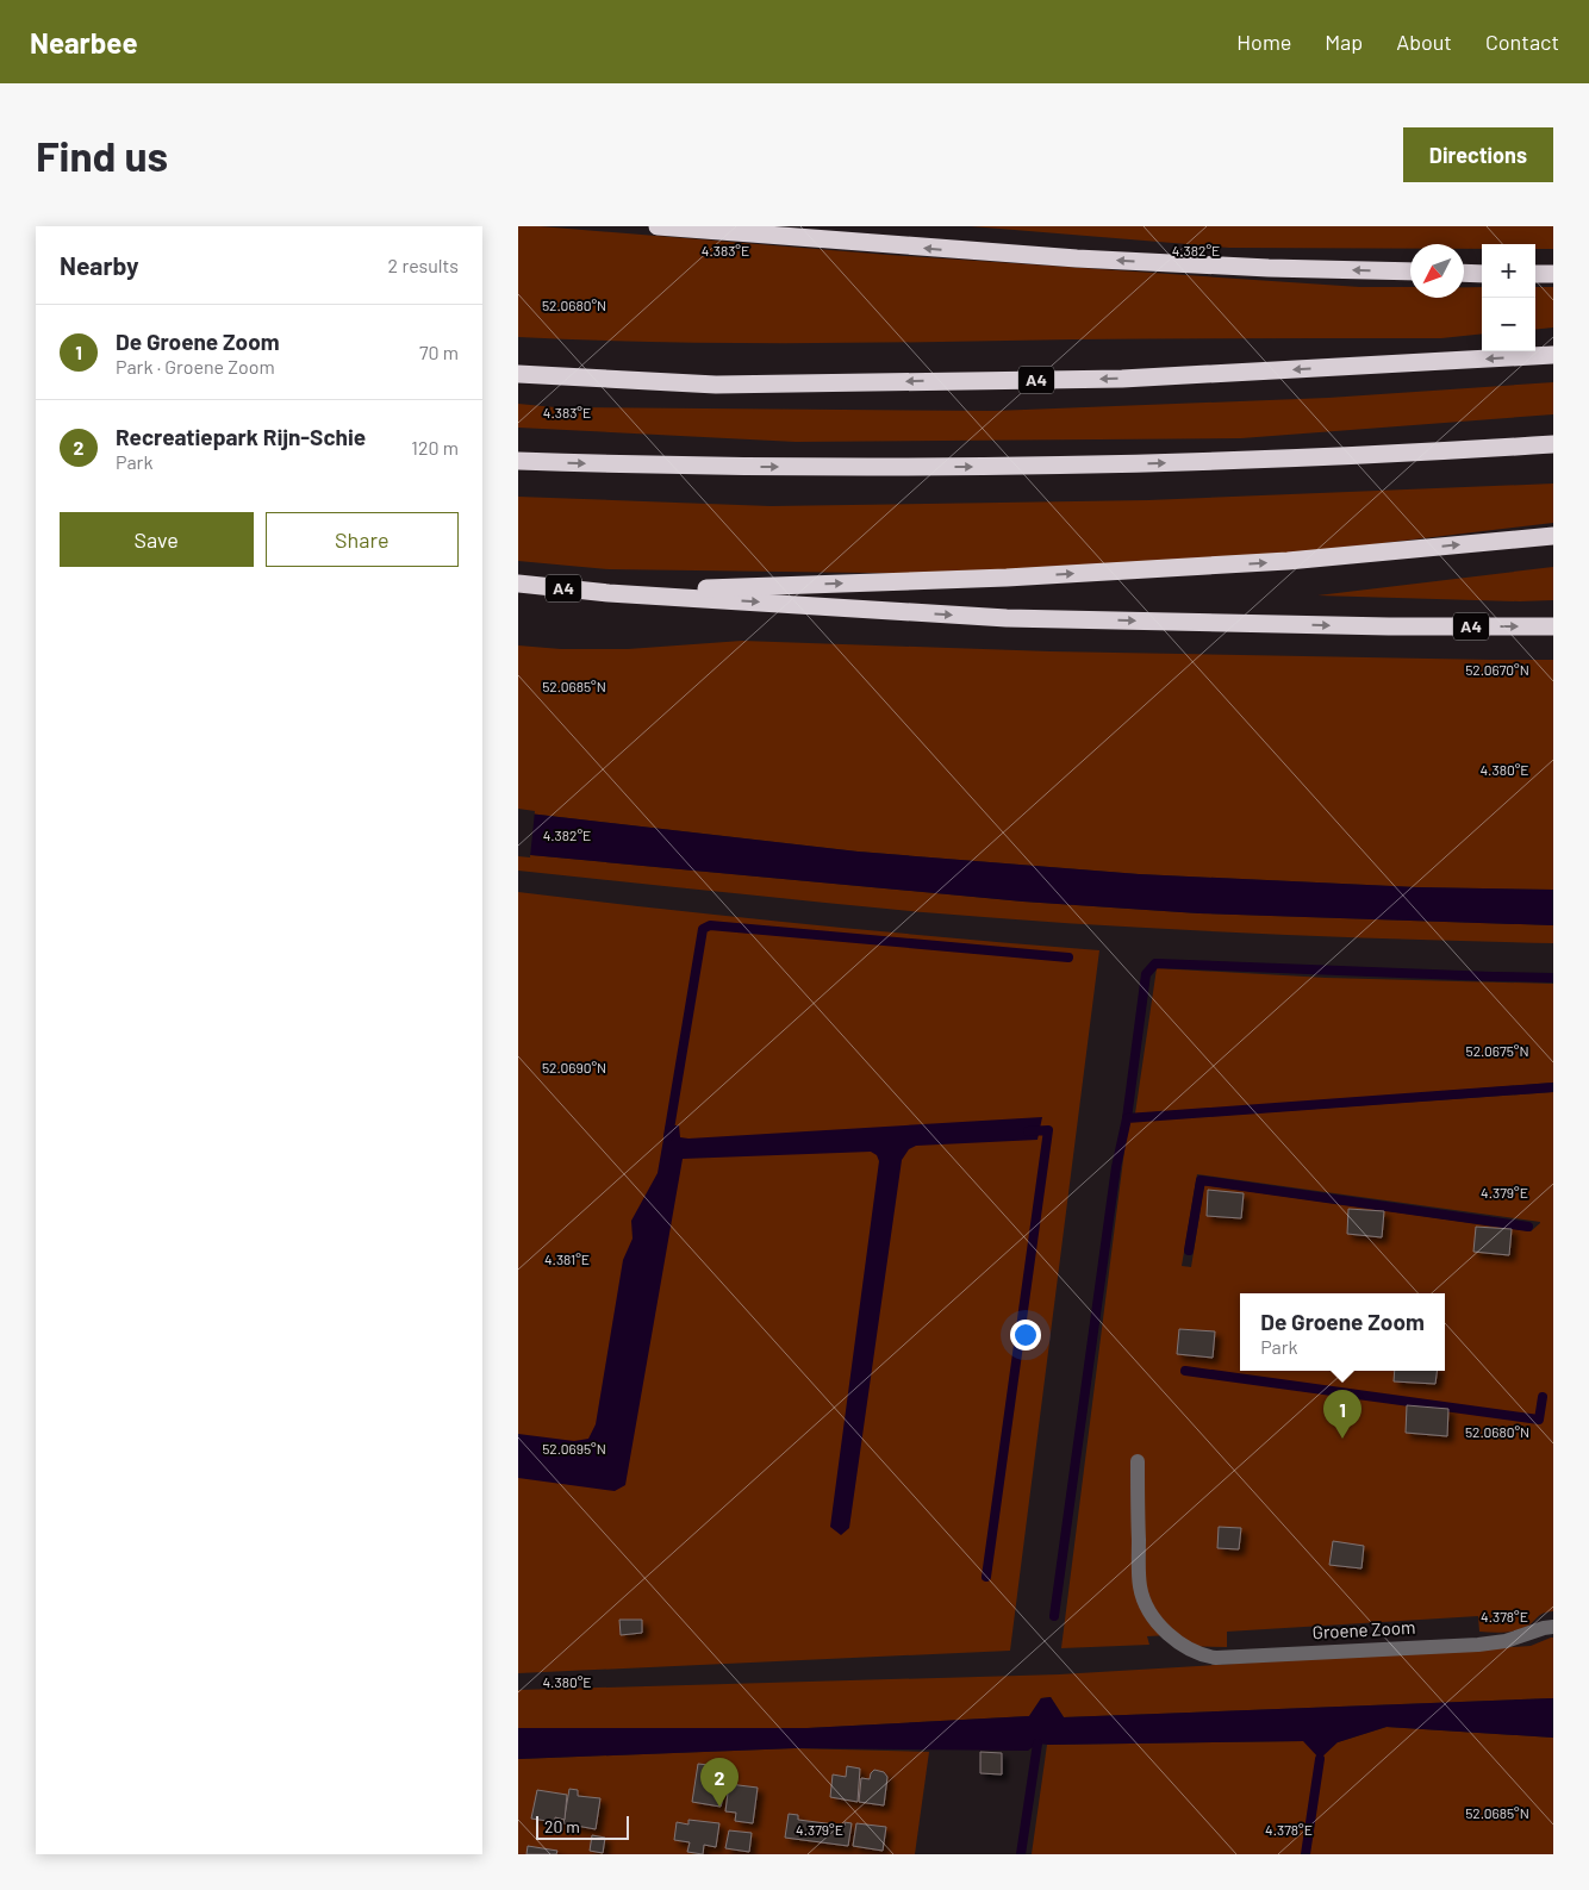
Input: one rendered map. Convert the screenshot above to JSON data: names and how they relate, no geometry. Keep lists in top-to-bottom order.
{
  "streets": {
    "highway": ["A4"],
    "street": ["Groene Zoom"]
  },
  "scale_bar": "20 m",
  "north": "bottom left",
  "page": {
    "header": "Nearbee",
    "nav": [
      "Home",
      "Map",
      "About",
      "Contact"
    ],
    "buttons": [
      "Directions",
      ["Save", "Share"]
    ],
    "title": "Find us",
    "heading": ["Nearby", "2 results"],
    "map_buttons": ["+", "−"],
    "list": [
      {
        "mark": "1",
        "name": "De Groene Zoom",
        "note": "Park · Groene Zoom",
        "value": "70 m"
      },
      {
        "mark": "2",
        "name": "Recreatiepark Rijn-Schie",
        "note": "Park",
        "value": "120 m"
      }
    ],
    "popup": ["De Groene Zoom", "Park"],
    "pins": ["1", "2"],
    "scale": "20 m"
  },
  "coordinates": [
    "4.383°E",
    "4.382°E",
    "52.0680°N",
    "52.0670°N",
    "52.0685°N",
    "4.380°E",
    "52.0675°N",
    "52.0690°N",
    "4.379°E",
    "4.381°E",
    "52.0695°N",
    "4.378°E"
  ]
}
